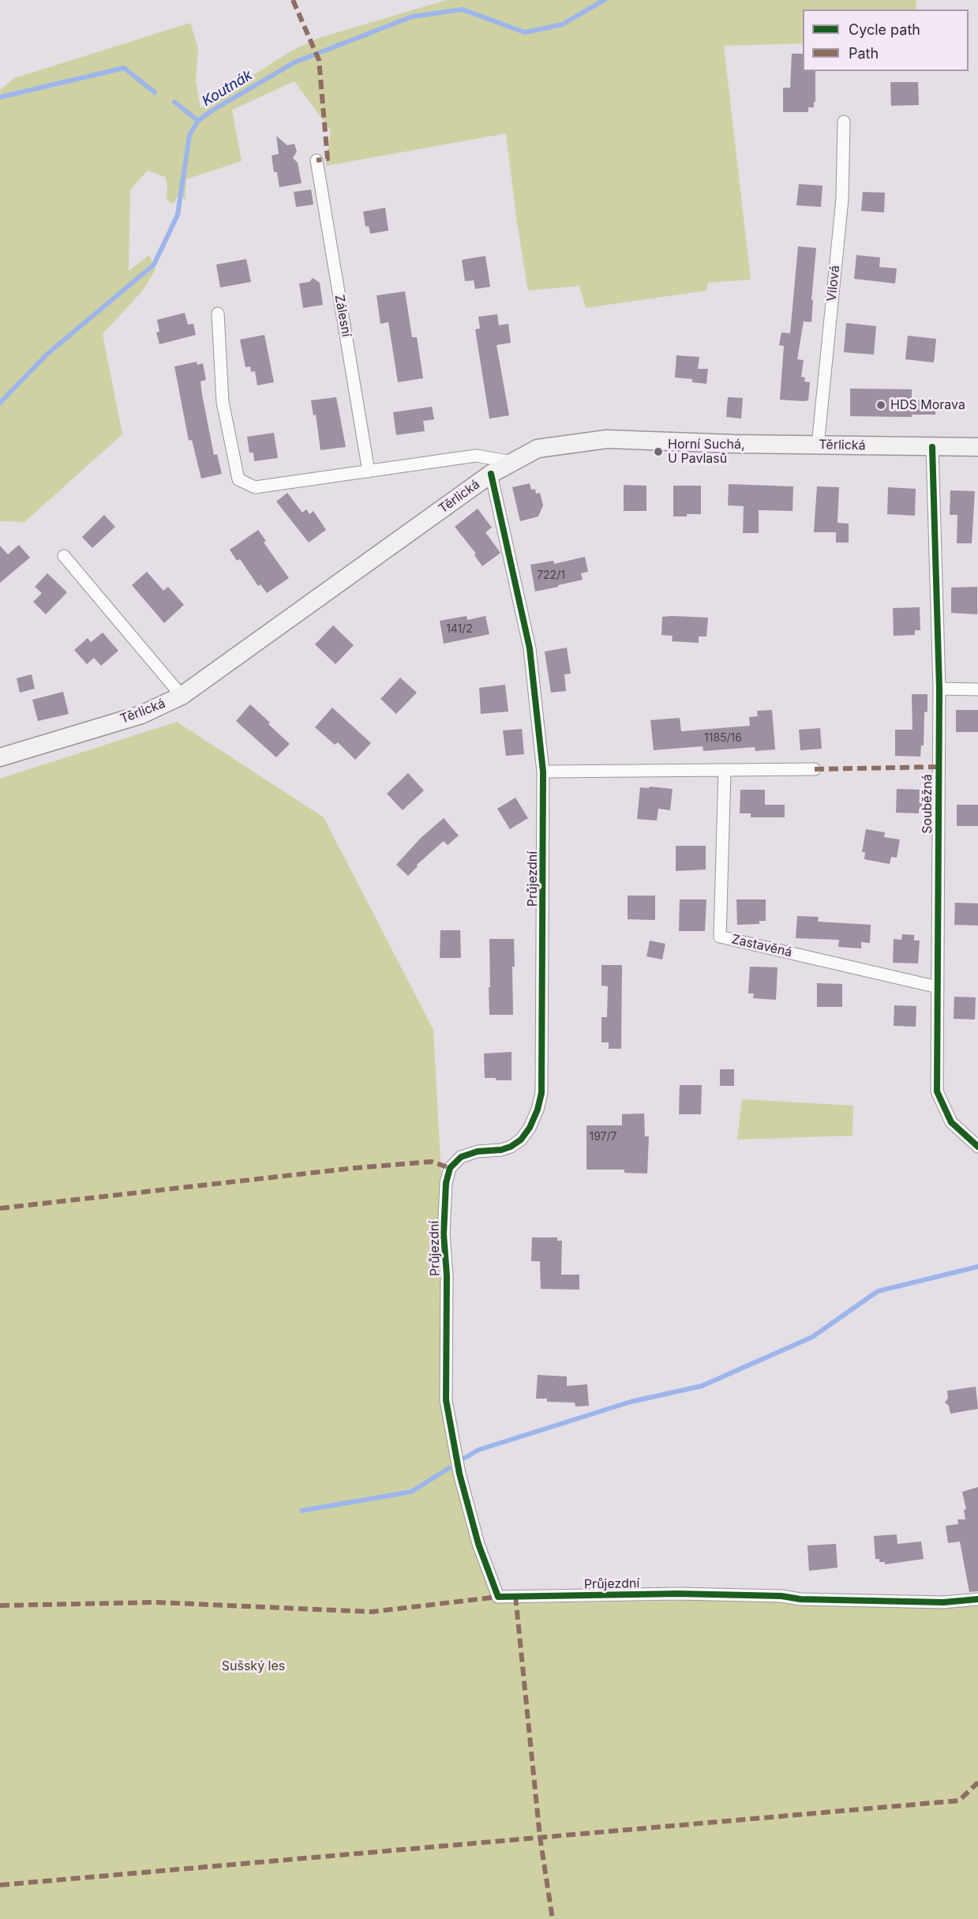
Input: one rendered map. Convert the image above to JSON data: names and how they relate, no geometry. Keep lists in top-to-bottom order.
{
  "streets": {
    "main road": ["Těrlická"],
    "street": [
      "Vilová",
      "Zálesní",
      "Souběžná",
      "Průjezdní",
      "Zastavěná"
    ]
  },
  "crossings": [
    ["Vilová", "Těrlická"],
    ["Těrlická", "Souběžná"],
    ["Těrlická", "Průjezdní"],
    ["Souběžná", "Zastavěná"]
  ],
  "water": ["Koutnák"],
  "parks": ["Sušský les"],
  "places": ["HDS Morava", "Horní Suchá, U Pavlasů"],
  "house_numbers": [
    "722/1",
    "141/2",
    "1185/16",
    "197/7"
  ],
  "legend": ["Cycle path", "Path"]
}
